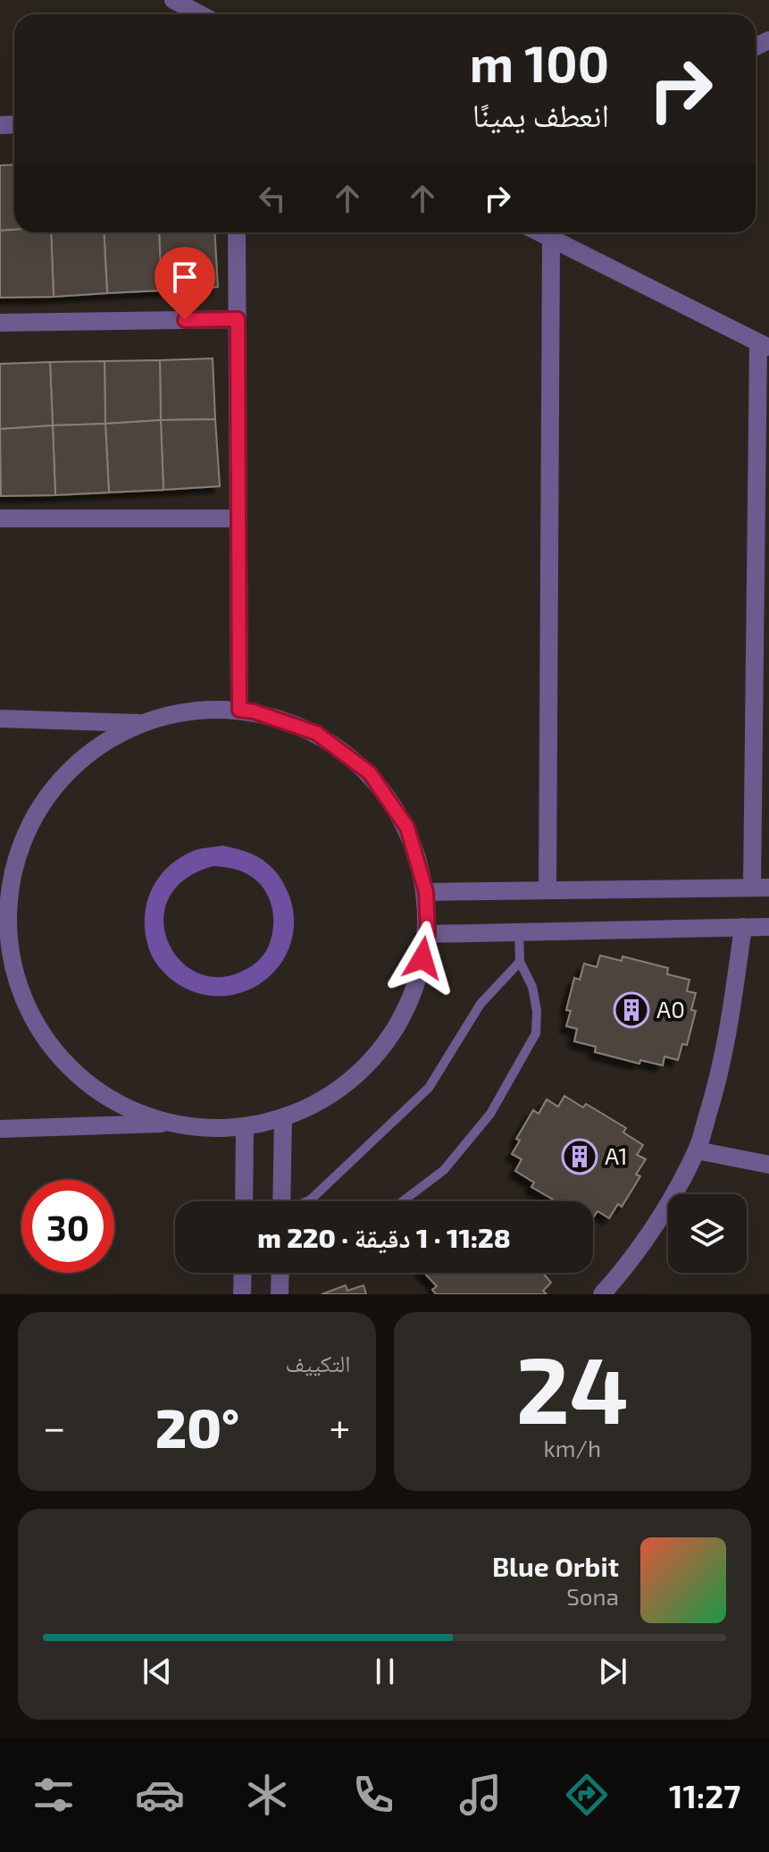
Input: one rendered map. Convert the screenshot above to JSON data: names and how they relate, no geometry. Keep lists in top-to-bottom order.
{
  "places": {
    "building": ["A0", "A1"]
  },
  "page": {
    "turn": ["100 m", "انعطف يمينًا"],
    "limit": "30",
    "trip": "11:28 · 1 دقيقة · 220 m",
    "tile": [
      ["24", "km/h"],
      "التكييف"
    ],
    "heat": ["−", "20°", "+"],
    "song": ["Blue Orbit", "Sona"],
    "tabs": "11:27"
  }
}
